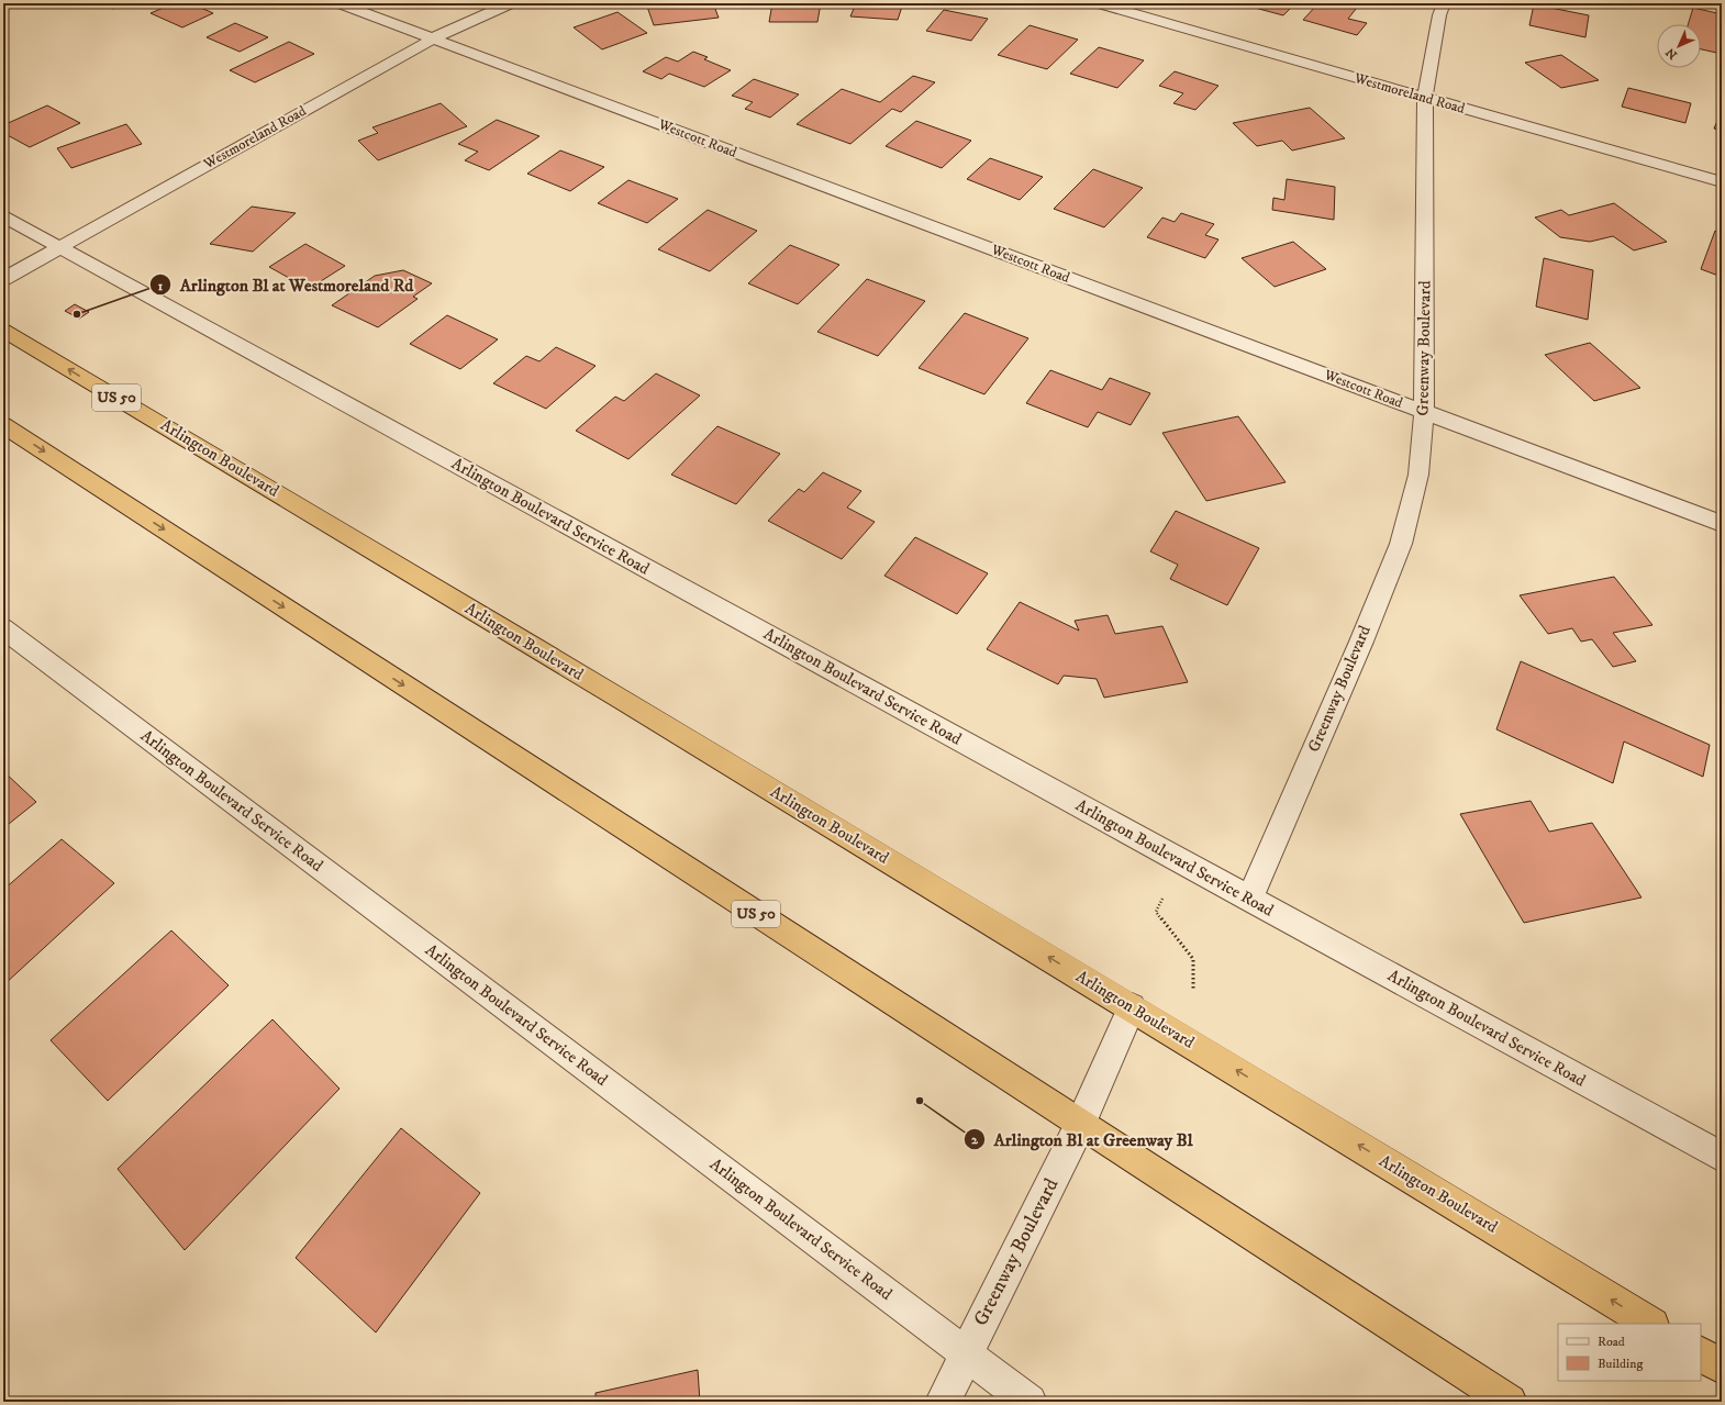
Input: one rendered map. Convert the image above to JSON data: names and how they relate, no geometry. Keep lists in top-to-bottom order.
{
  "streets": {
    "highway": ["US 50", "Arlington Boulevard"],
    "street": [
      "Westmoreland Road",
      "Westcott Road",
      "Greenway Boulevard",
      "Arlington Boulevard Service Road"
    ]
  },
  "crossings": [
    ["Westmoreland Road", "Westcott Road"],
    ["Westmoreland Road", "Greenway Boulevard"],
    ["Westmoreland Road", "Arlington Boulevard Service Road"],
    ["Westcott Road", "Greenway Boulevard"],
    ["Greenway Boulevard", "US 50"],
    ["Greenway Boulevard", "Arlington Boulevard"],
    ["Greenway Boulevard", "Arlington Boulevard Service Road"]
  ],
  "places": ["Arlington Bl at Westmoreland Rd", "Arlington Bl at Greenway Bl"],
  "legend": ["Road", "Building"],
  "north": "bottom left"
}
